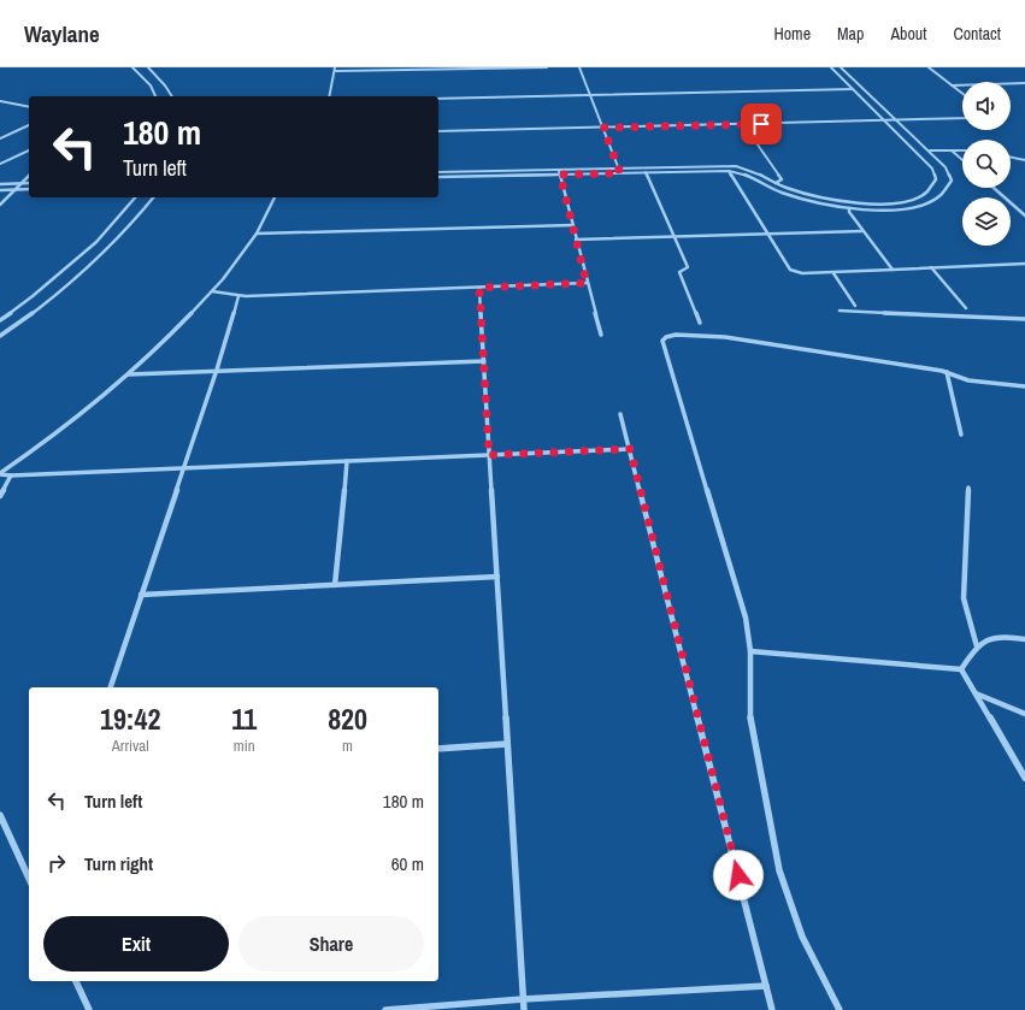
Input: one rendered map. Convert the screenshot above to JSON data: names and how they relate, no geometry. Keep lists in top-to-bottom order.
{
  "page": {
    "header": "Waylane",
    "nav": [
      "Home",
      "Map",
      "About",
      "Contact"
    ],
    "turn": ["180 m", "Turn left"],
    "eta": [
      "19:42",
      "Arrival",
      "11",
      "min",
      "820",
      "m"
    ],
    "list": [
      {
        "name": "Turn left",
        "value": "180 m"
      },
      {
        "name": "Turn right",
        "value": "60 m"
      }
    ],
    "buttons": ["Exit", "Share"]
  }
}
